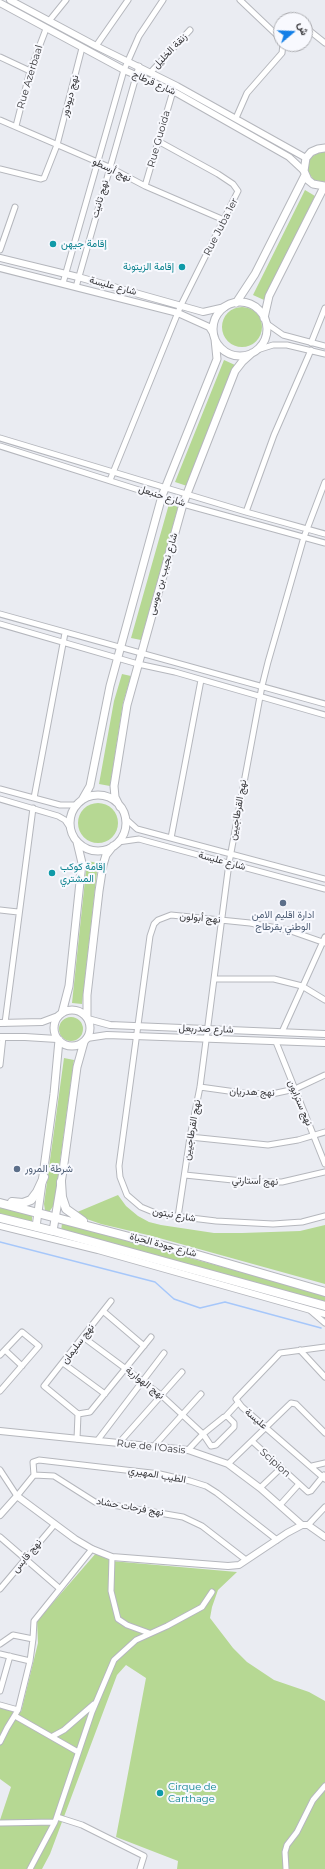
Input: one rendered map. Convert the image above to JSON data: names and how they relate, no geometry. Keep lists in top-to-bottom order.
{
  "streets": {
    "highway": ["شارع جودة الحياة"],
    "main road": ["شارع نجيب بن موسى"],
    "street": [
      "زنقة الخليل",
      "Rue Azerbaal",
      "شارع قرطاج",
      "نهج ديودور",
      "Rue Guoida",
      "نهج أرسطو",
      "نهج تانيت",
      "Rue Juba 1er",
      "شارع عليسة",
      "شارع حنبعل",
      "نهج القرطاجيين",
      "نهج أبولون",
      "شارع صدربعل",
      "نهج هدريان",
      "نهج سترابون",
      "نهج أستارتي",
      "شارع نبتون",
      "نهج سليمان",
      "نهج الهوارية",
      "عليسة",
      "Rue de l'Oasis",
      "Scipion",
      "الطيب المهيري",
      "نهج فرحات حشاد",
      "نهج قابس"
    ]
  },
  "crossings": [
    ["زنقة الخليل", "شارع قرطاج"],
    ["Rue Azerbaal", "شارع قرطاج"],
    ["Rue Azerbaal", "نهج أرسطو"],
    ["شارع قرطاج", "نهج ديودور"],
    ["شارع قرطاج", "Rue Guoida"],
    ["شارع قرطاج", "نهج تانيت"],
    ["نهج ديودور", "نهج أرسطو"],
    ["Rue Guoida", "نهج أرسطو"],
    ["Rue Guoida", "Rue Juba 1er"],
    ["نهج أرسطو", "نهج تانيت"],
    ["نهج أرسطو", "Rue Juba 1er"],
    ["نهج تانيت", "شارع عليسة"],
    ["Rue Juba 1er", "شارع عليسة"],
    ["Rue Juba 1er", "شارع حنبعل"],
    ["شارع عليسة", "شارع نجيب بن موسى"],
    ["شارع عليسة", "نهج القرطاجيين"],
    ["شارع حنبعل", "شارع نجيب بن موسى"],
    ["شارع حنبعل", "نهج القرطاجيين"],
    ["نهج القرطاجيين", "نهج أبولون"],
    ["نهج القرطاجيين", "شارع صدربعل"],
    ["نهج القرطاجيين", "نهج هدريان"],
    ["نهج القرطاجيين", "نهج أستارتي"],
    ["نهج القرطاجيين", "شارع نبتون"],
    ["نهج أبولون", "شارع صدربعل"],
    ["نهج أبولون", "شارع نبتون"],
    ["شارع صدربعل", "نهج سترابون"],
    ["شارع صدربعل", "شارع نبتون"],
    ["نهج هدريان", "نهج سترابون"],
    ["نهج سليمان", "نهج الهوارية"],
    ["الطيب المهيري", "نهج فرحات حشاد"]
  ],
  "places": [
    "إقامة جيهن",
    "إقامة الزيتونة",
    "إقامة كوكب المشتري",
    "ادارة اقليم الامن الوطني بقرطاج",
    "شرطة المرور",
    "Cirque de Carthage"
  ],
  "north": "right"
}
